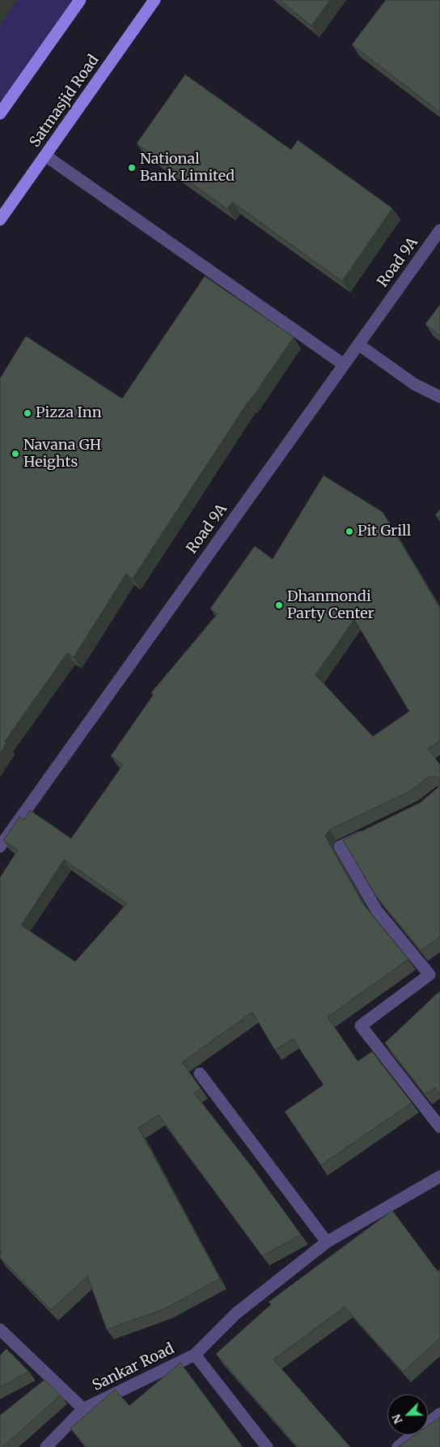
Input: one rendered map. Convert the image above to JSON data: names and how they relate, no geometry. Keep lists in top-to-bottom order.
{
  "streets": {
    "main road": ["Satmasjid Road"],
    "street": ["Road 9A", "Sankar Road"]
  },
  "places": [
    "National Bank Limited",
    "Pizza Inn",
    "Navana GH Heights",
    "Pit Grill",
    "Dhanmondi Party Center"
  ],
  "north": "bottom left"
}
